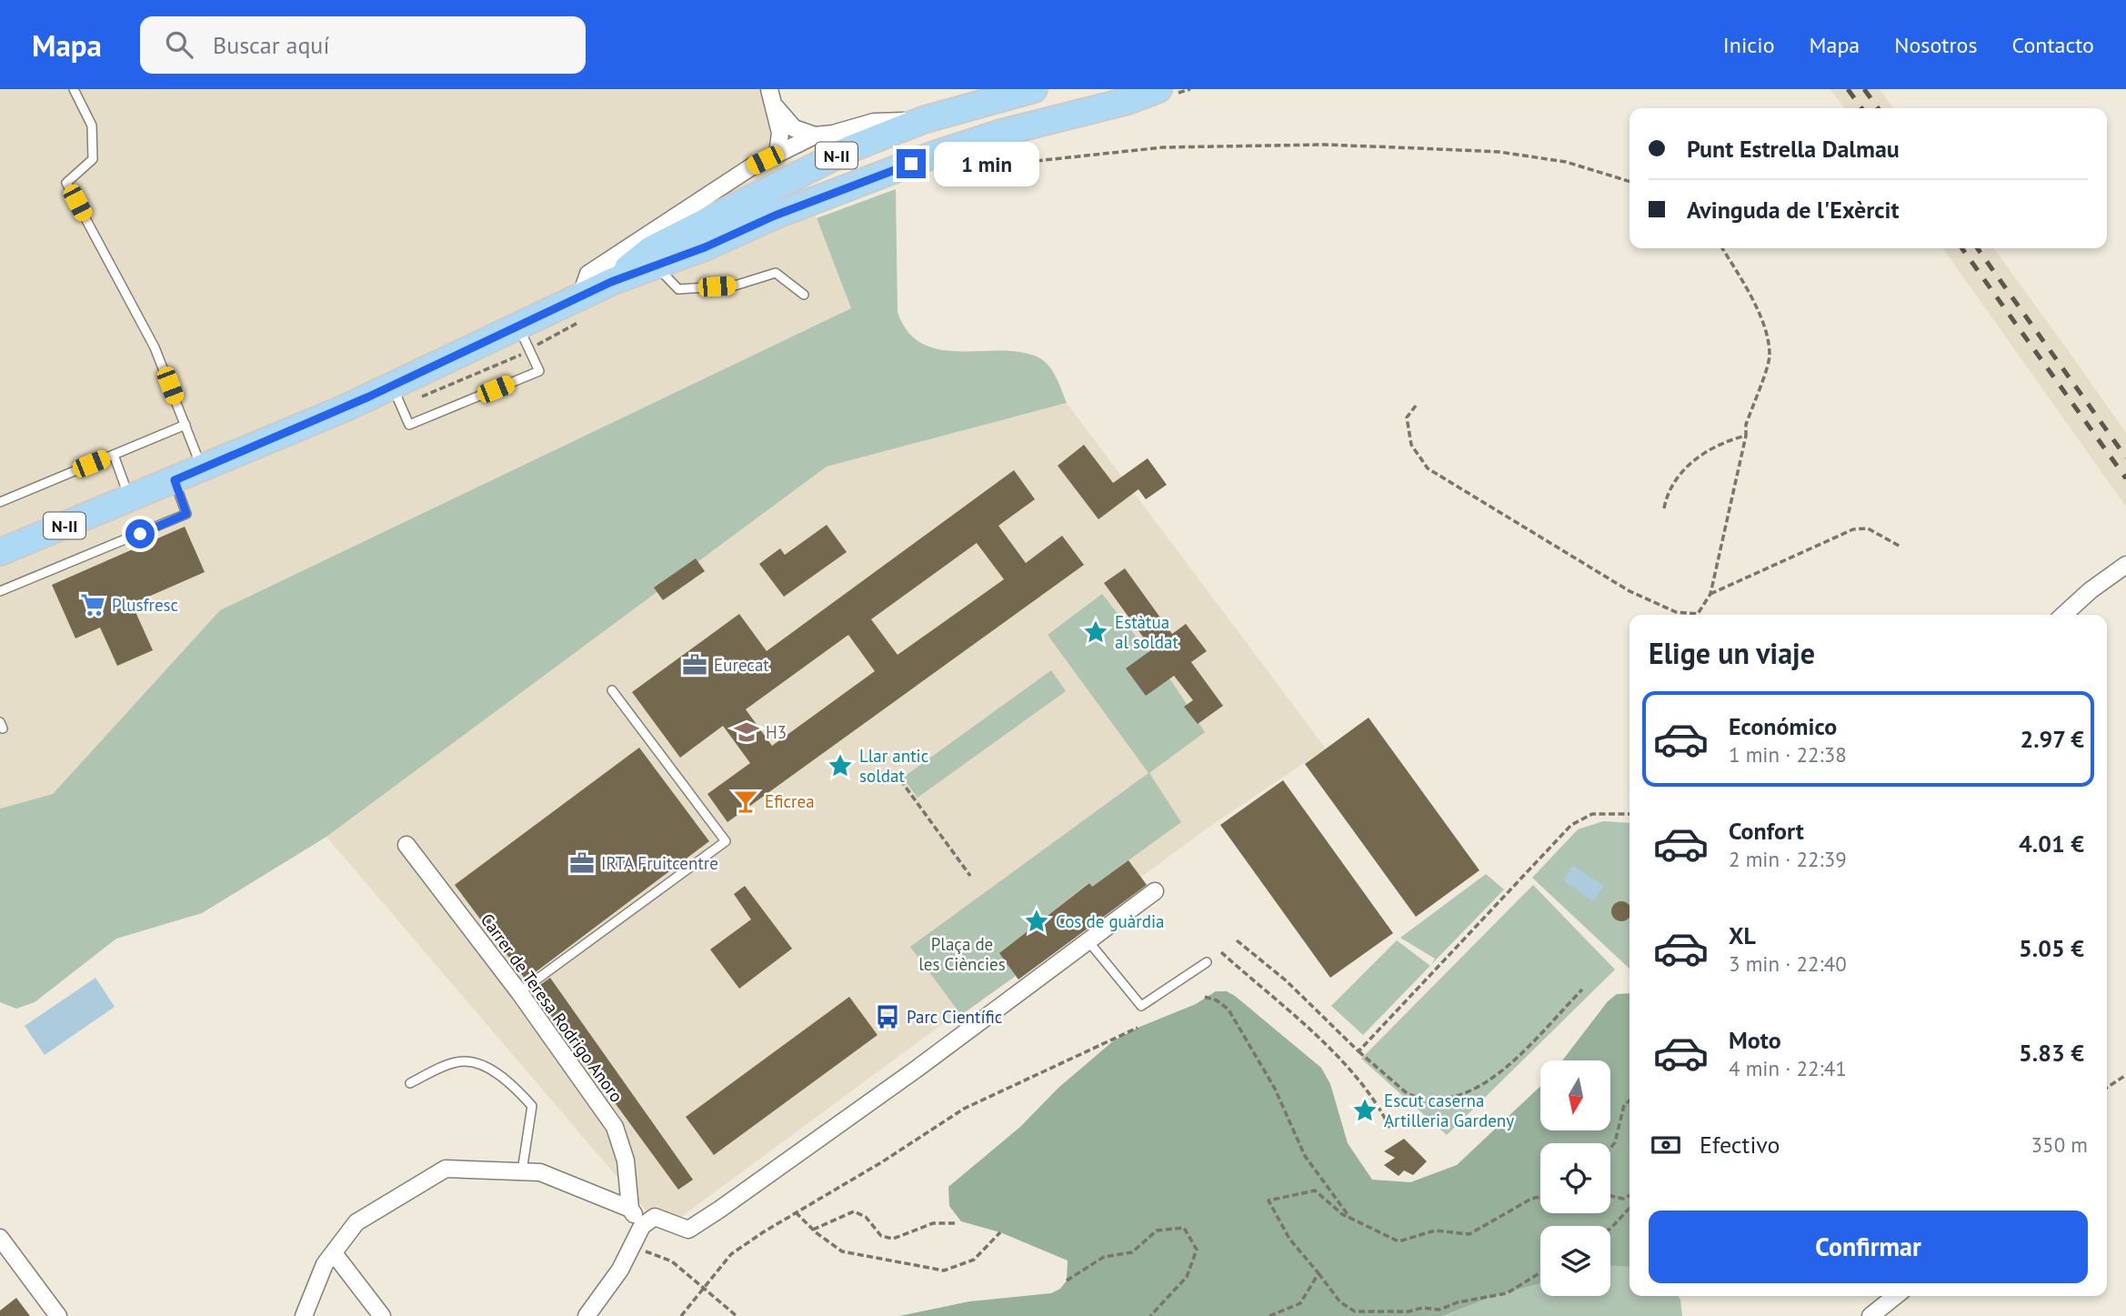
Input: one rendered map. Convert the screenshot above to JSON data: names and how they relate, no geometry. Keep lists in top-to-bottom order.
{
  "streets": {
    "main road": ["N-II"],
    "street": ["Carrer de Teresa Rodrigo Anoro"]
  },
  "parks": ["Plaça de les Ciències"],
  "places": {
    "supermarket": ["Plusfresc"],
    "place": [
      "Estàtua al soldat",
      "Llar antic soldat",
      "Cos de guàrdia",
      "Escut caserna Artilleria Gardeny"
    ],
    "office": ["Eurecat", "IRTA Fruitcentre"],
    "school or university": ["H3"],
    "bar": ["Eficrea"],
    "bus stop": ["Parc Científic"]
  },
  "north": "bottom",
  "page": {
    "header": "Mapa",
    "search": "Buscar aquí",
    "nav": [
      "Inicio",
      "Mapa",
      "Nosotros",
      "Contacto"
    ],
    "banner": ["Punt Estrella Dalmau", "Avinguda de l'Exèrcit"],
    "bubble": "1 min",
    "heading": "Elige un viaje",
    "list": [
      {
        "name": "Económico",
        "note": "1 min · 22:38",
        "value": "2.97 €"
      },
      {
        "name": "Confort",
        "note": "2 min · 22:39",
        "value": "4.01 €"
      },
      {
        "name": "XL",
        "note": "3 min · 22:40",
        "value": "5.05 €"
      },
      {
        "name": "Moto",
        "note": "4 min · 22:41",
        "value": "5.83 €"
      }
    ],
    "pay": ["Efectivo", "350 m"],
    "buttons": "Confirmar"
  }
}
